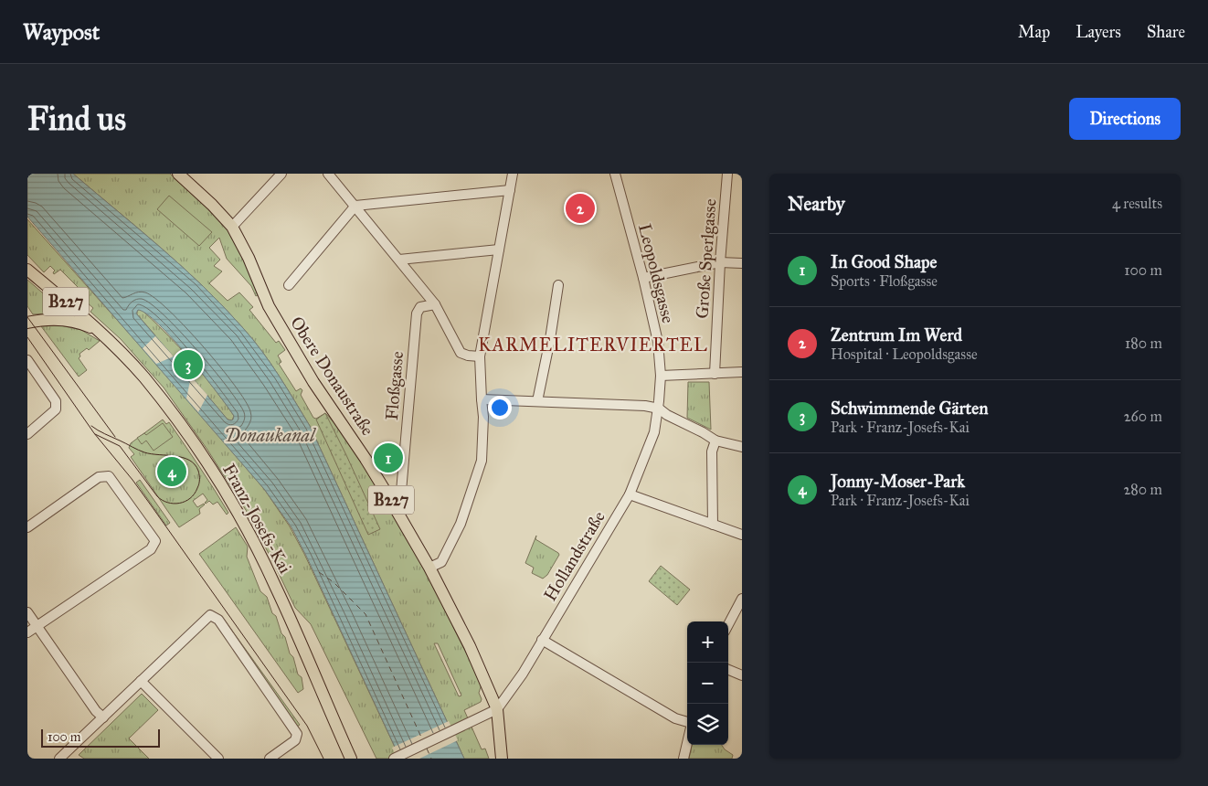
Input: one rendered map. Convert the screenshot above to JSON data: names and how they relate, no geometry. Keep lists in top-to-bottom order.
{
  "streets": {
    "main road": ["B227", "Obere Donaustraße", "Franz-Josefs-Kai"],
    "street": [
      "Große Sperlgasse",
      "Leopoldsgasse",
      "Floßgasse",
      "Hollandstraße"
    ]
  },
  "crossings": [
    ["Leopoldsgasse", "Hollandstraße"],
    ["Obere Donaustraße", "Floßgasse"],
    ["Obere Donaustraße", "Hollandstraße"]
  ],
  "districts": ["KARMELITERVIERTEL"],
  "water": ["Donaukanal"],
  "scale_bar": "100 m",
  "page": {
    "header": "Waypost",
    "nav": ["Map", "Layers", "Share"],
    "buttons": "Directions",
    "title": "Find us",
    "heading": ["Nearby", "4 results"],
    "pins": [
      "2",
      "3",
      "1",
      "4"
    ],
    "list": [
      {
        "mark": "1",
        "name": "In Good Shape",
        "note": "Sports · Floßgasse",
        "value": "100 m"
      },
      {
        "mark": "2",
        "name": "Zentrum Im Werd",
        "note": "Hospital · Leopoldsgasse",
        "value": "180 m"
      },
      {
        "mark": "3",
        "name": "Schwimmende Gärten",
        "note": "Park · Franz-Josefs-Kai",
        "value": "260 m"
      },
      {
        "mark": "4",
        "name": "Jonny-Moser-Park",
        "note": "Park · Franz-Josefs-Kai",
        "value": "280 m"
      }
    ],
    "map_buttons": ["+", "−"],
    "scale": "100 m"
  }
}
